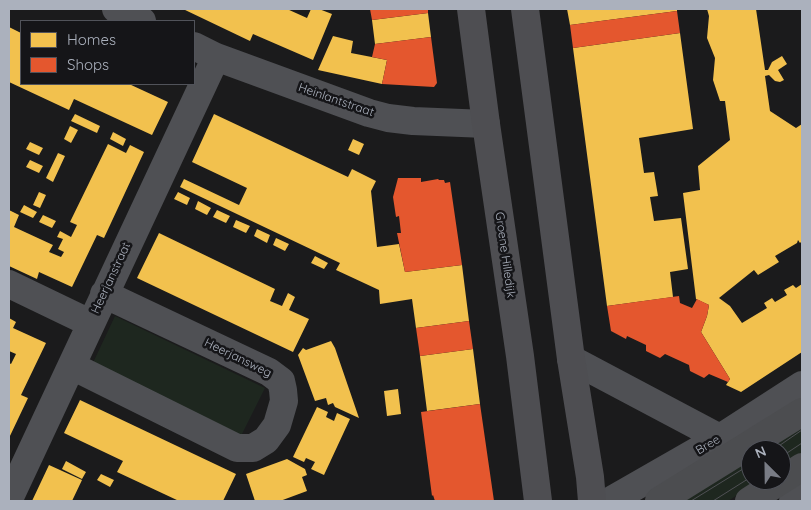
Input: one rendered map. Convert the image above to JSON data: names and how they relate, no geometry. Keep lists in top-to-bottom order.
{
  "streets": {
    "main road": ["Bree"],
    "street": [
      "Heinlantstraat",
      "Groene Hilledijk",
      "Heerjanstraat",
      "Heerjansweg"
    ]
  },
  "crossings": [
    ["Heinlantstraat", "Groene Hilledijk"],
    ["Heinlantstraat", "Heerjanstraat"],
    ["Heerjanstraat", "Heerjansweg"]
  ],
  "legend": ["Homes", "Shops"],
  "north": "top left"
}
